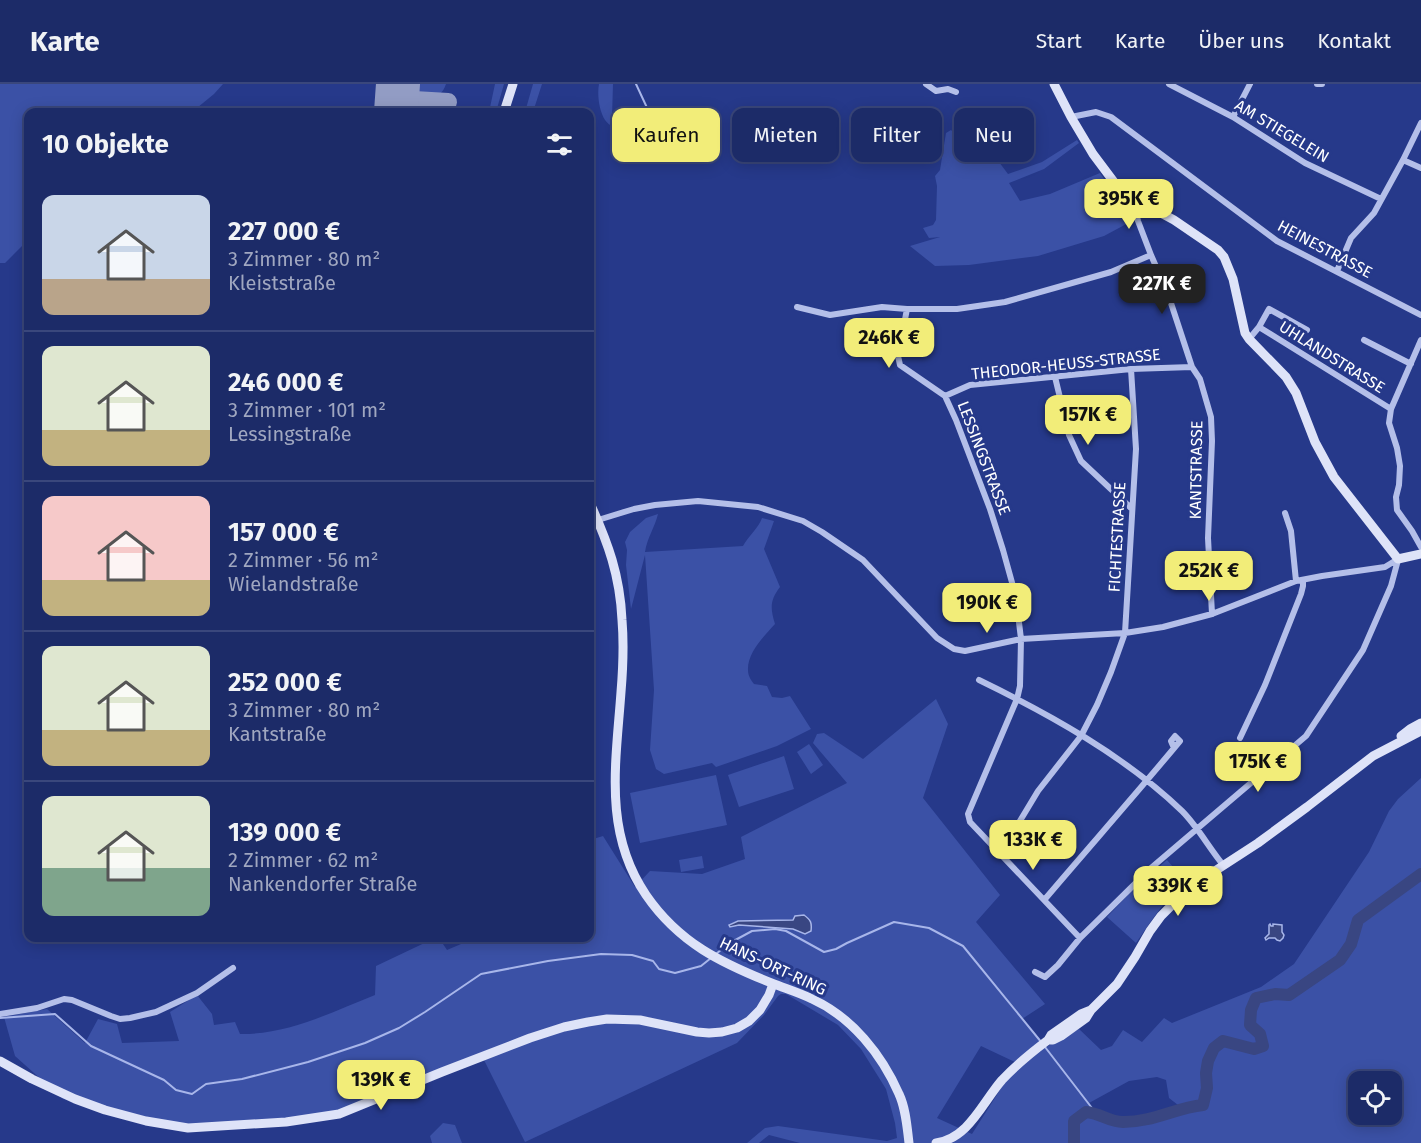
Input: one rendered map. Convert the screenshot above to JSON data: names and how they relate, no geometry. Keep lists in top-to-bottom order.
{
  "streets": {
    "main road": ["HANS-ORT-RING"],
    "street": [
      "AM STIEGELEIN",
      "HEINESTRASSE",
      "UHLANDSTRASSE",
      "THEODOR-HEUSS-STRASSE",
      "LESSINGSTRASSE",
      "KANTSTRASSE",
      "FICHTESTRASSE"
    ]
  },
  "crossings": [
    ["THEODOR-HEUSS-STRASSE", "LESSINGSTRASSE"],
    ["THEODOR-HEUSS-STRASSE", "KANTSTRASSE"],
    ["THEODOR-HEUSS-STRASSE", "FICHTESTRASSE"],
    ["LESSINGSTRASSE", "FICHTESTRASSE"]
  ],
  "page": {
    "header": "Karte",
    "nav": [
      "Start",
      "Karte",
      "Über uns",
      "Kontakt"
    ],
    "chip": [
      "Kaufen",
      "Mieten",
      "Filter",
      "Neu"
    ],
    "heading": "10 Objekte",
    "price": [
      "395K €",
      "227K €",
      "246K €",
      "157K €",
      "252K €",
      "190K €",
      "175K €",
      "133K €",
      "339K €",
      "139K €"
    ],
    "list": [
      {
        "name": "227 000 €",
        "note": "3 Zimmer · 80 m² · Kleiststraße"
      },
      {
        "name": "246 000 €",
        "note": "3 Zimmer · 101 m² · Lessingstraße"
      },
      {
        "name": "157 000 €",
        "note": "2 Zimmer · 56 m² · Wielandstraße"
      },
      {
        "name": "252 000 €",
        "note": "3 Zimmer · 80 m² · Kantstraße"
      },
      {
        "name": "139 000 €",
        "note": "2 Zimmer · 62 m² · Nankendorfer Straße"
      }
    ]
  }
}
